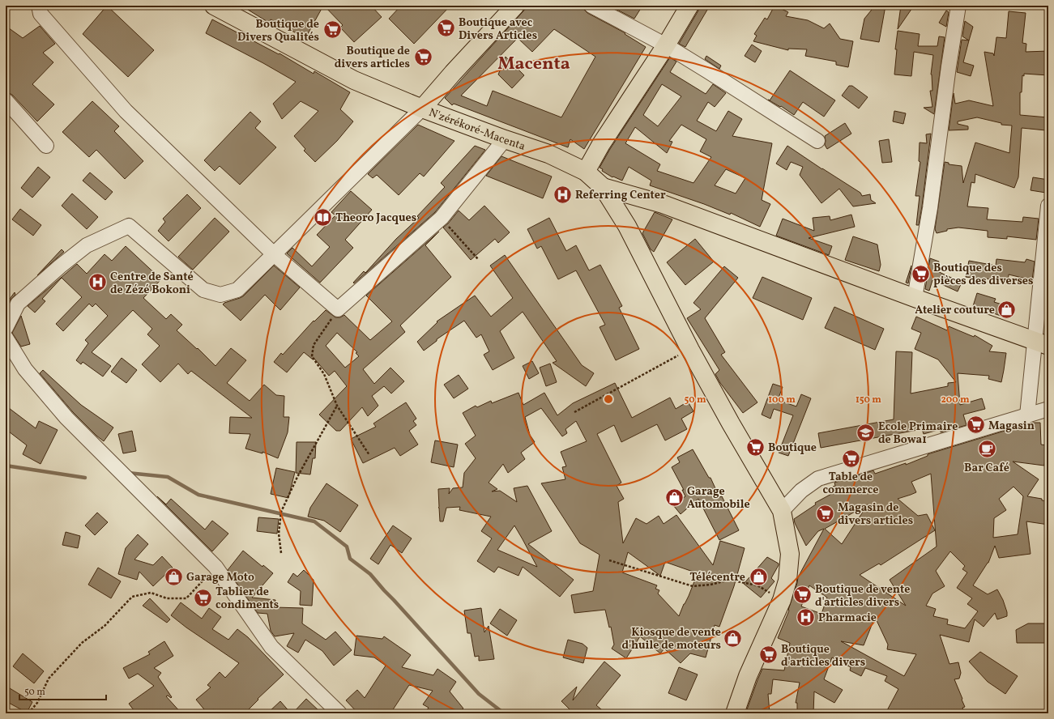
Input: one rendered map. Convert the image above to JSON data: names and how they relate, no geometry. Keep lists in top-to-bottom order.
{
  "streets": {
    "main road": ["N'zérékoré-Macenta"]
  },
  "districts": ["Macenta"],
  "places": {
    "supermarket": [
      "Boutique avec Divers Articles",
      "Boutique de Divers Qualités",
      "Boutique de divers articles",
      "Boutique des pièces des diverses",
      "Magasin",
      "Boutique",
      "Table de commerce",
      "Magasin de divers articles",
      "Boutique de vente d'articles divers",
      "Tablier de condiments",
      "Boutique d'articles divers"
    ],
    "hospital": ["Referring Center", "Centre de Santé de Zézé Bokoni", "Pharmacie"],
    "library": ["Theoro Jacques"],
    "shop": [
      "Atelier couture",
      "Garage Automobile",
      "Garage Moto",
      "Télécentre",
      "Kiosque de vente d'huile de moteurs"
    ],
    "school or university": ["Ecole Primaire de Bowa1"],
    "cafe": ["Bar Café"]
  },
  "scale_bar": "50 m",
  "rings": [
    "50 m",
    "100 m",
    "150 m",
    "200 m"
  ]
}
